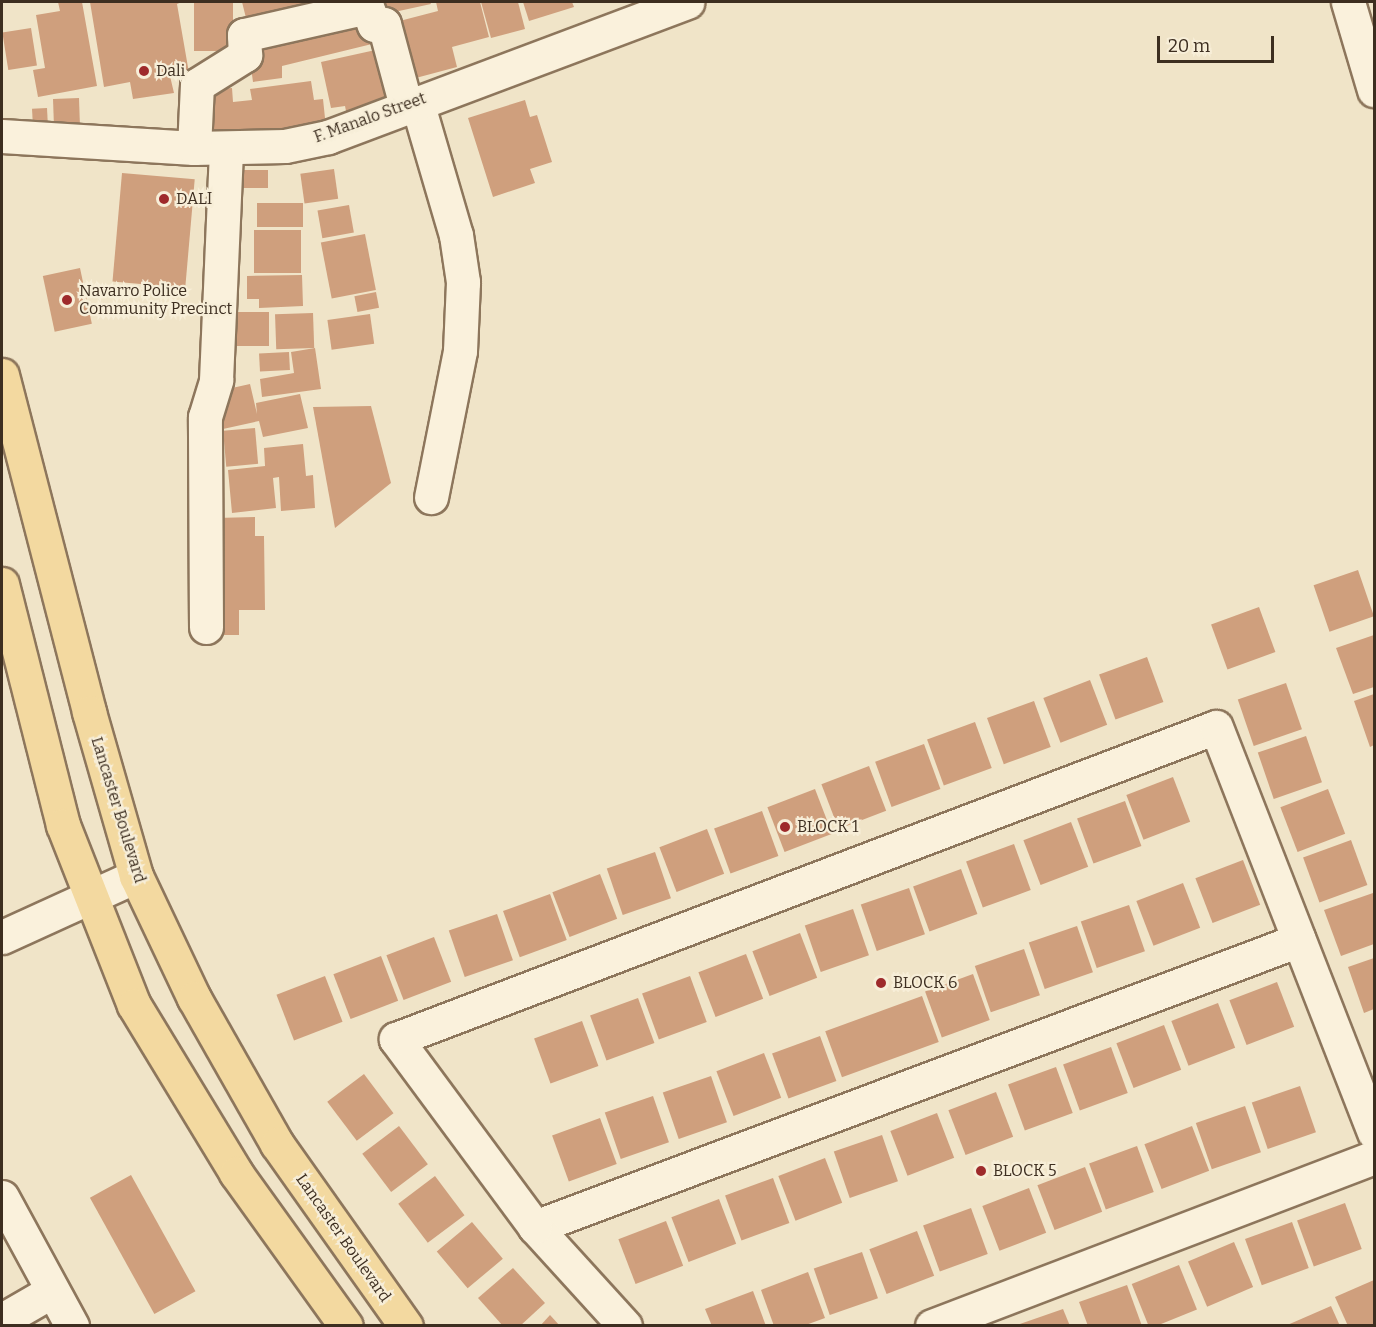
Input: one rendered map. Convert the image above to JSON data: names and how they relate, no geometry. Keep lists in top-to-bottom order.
{
  "streets": {
    "main road": ["Lancaster Boulevard"],
    "street": ["F. Manalo Street"]
  },
  "places": [
    "Dali",
    "DALI",
    "Navarro Police Community Precinct",
    "BLOCK 1",
    "BLOCK 6",
    "BLOCK 5"
  ],
  "scale_bar": "20 m"
}
